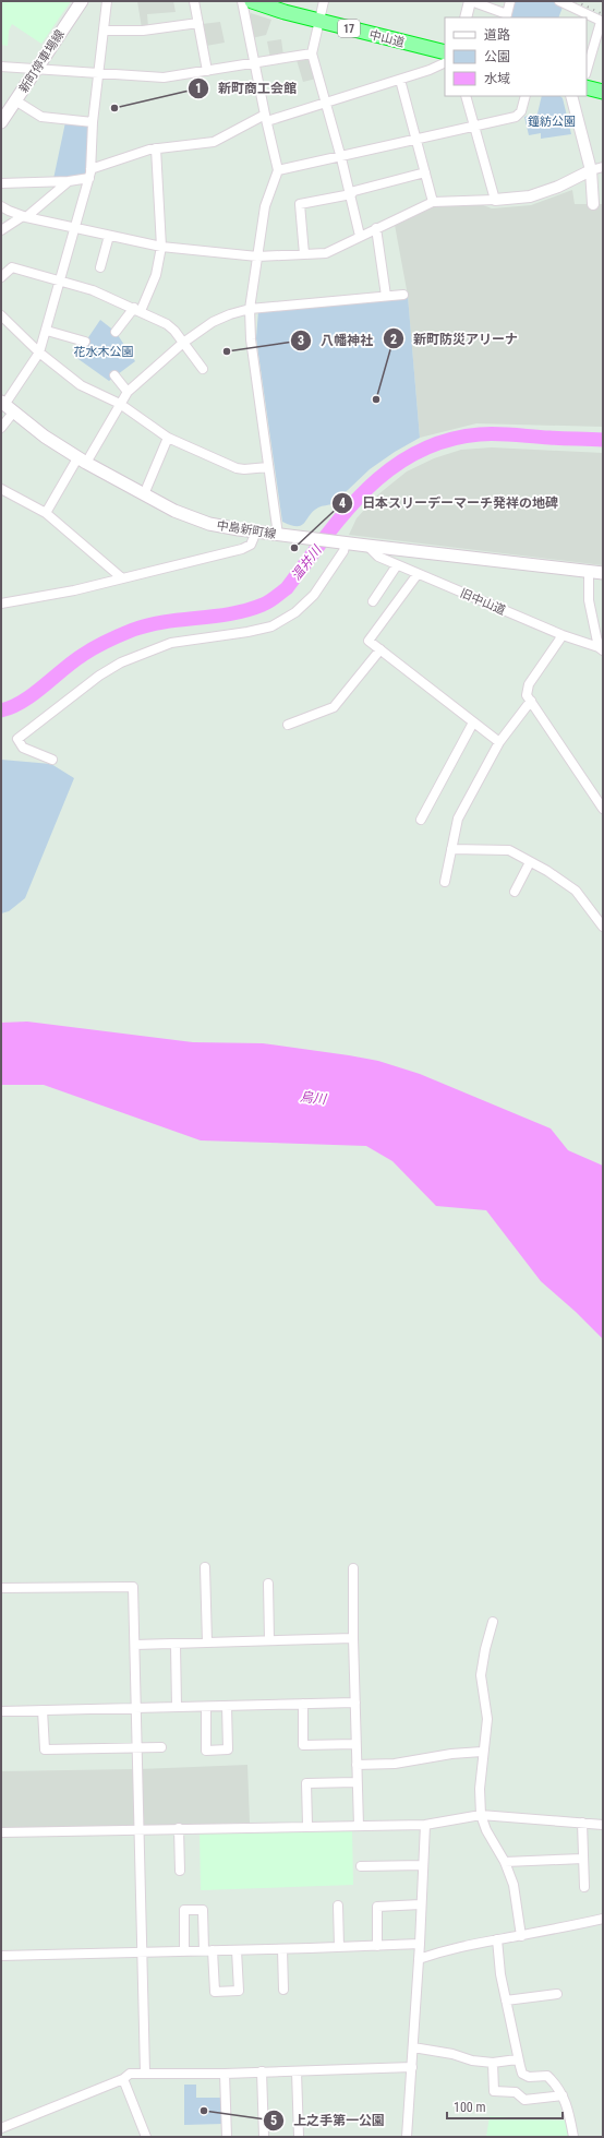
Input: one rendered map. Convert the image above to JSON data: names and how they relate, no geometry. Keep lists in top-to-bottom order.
{
  "streets": {
    "highway": ["17", "中山道"],
    "main road": ["新町停車場線", "中島新町線"],
    "street": ["旧中山道"]
  },
  "crossings": [
    ["中島新町線", "旧中山道"]
  ],
  "water": ["温井川", "烏川"],
  "parks": ["鐘紡公園", "花水木公園"],
  "places": [
    "新町商工会館",
    "八幡神社",
    "新町防災アリーナ",
    "日本スリーデーマーチ発祥の地碑",
    "上之手第一公園"
  ],
  "legend": ["道路", "公園", "水域"],
  "scale_bar": "100 m"
}
